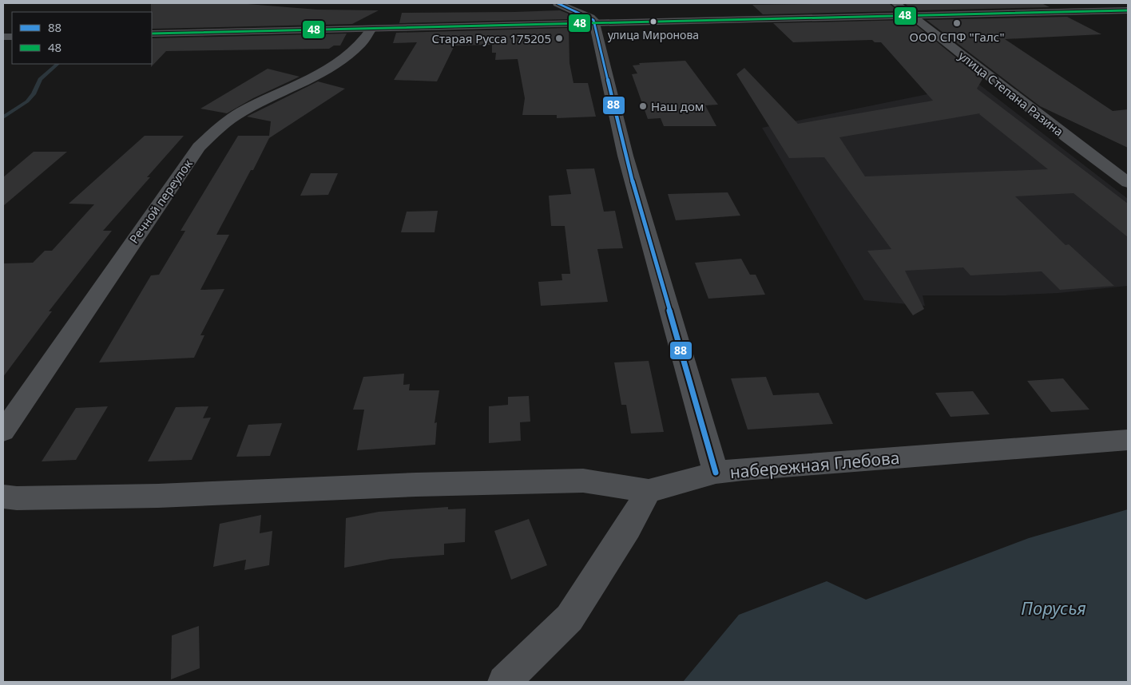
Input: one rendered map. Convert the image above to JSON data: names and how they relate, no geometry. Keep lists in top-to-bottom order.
{
  "streets": {
    "street": ["улица Степана Разина", "Речной переулок", "набережная Глебова"]
  },
  "water": ["Порусья"],
  "places": [
    "улица Миронова",
    "ООО СПФ \"Галс\"",
    "Старая Русса 175205",
    "Наш дом"
  ],
  "lines": ["transit line 88", "transit line 48"],
  "legend": ["88", "48"]
}
